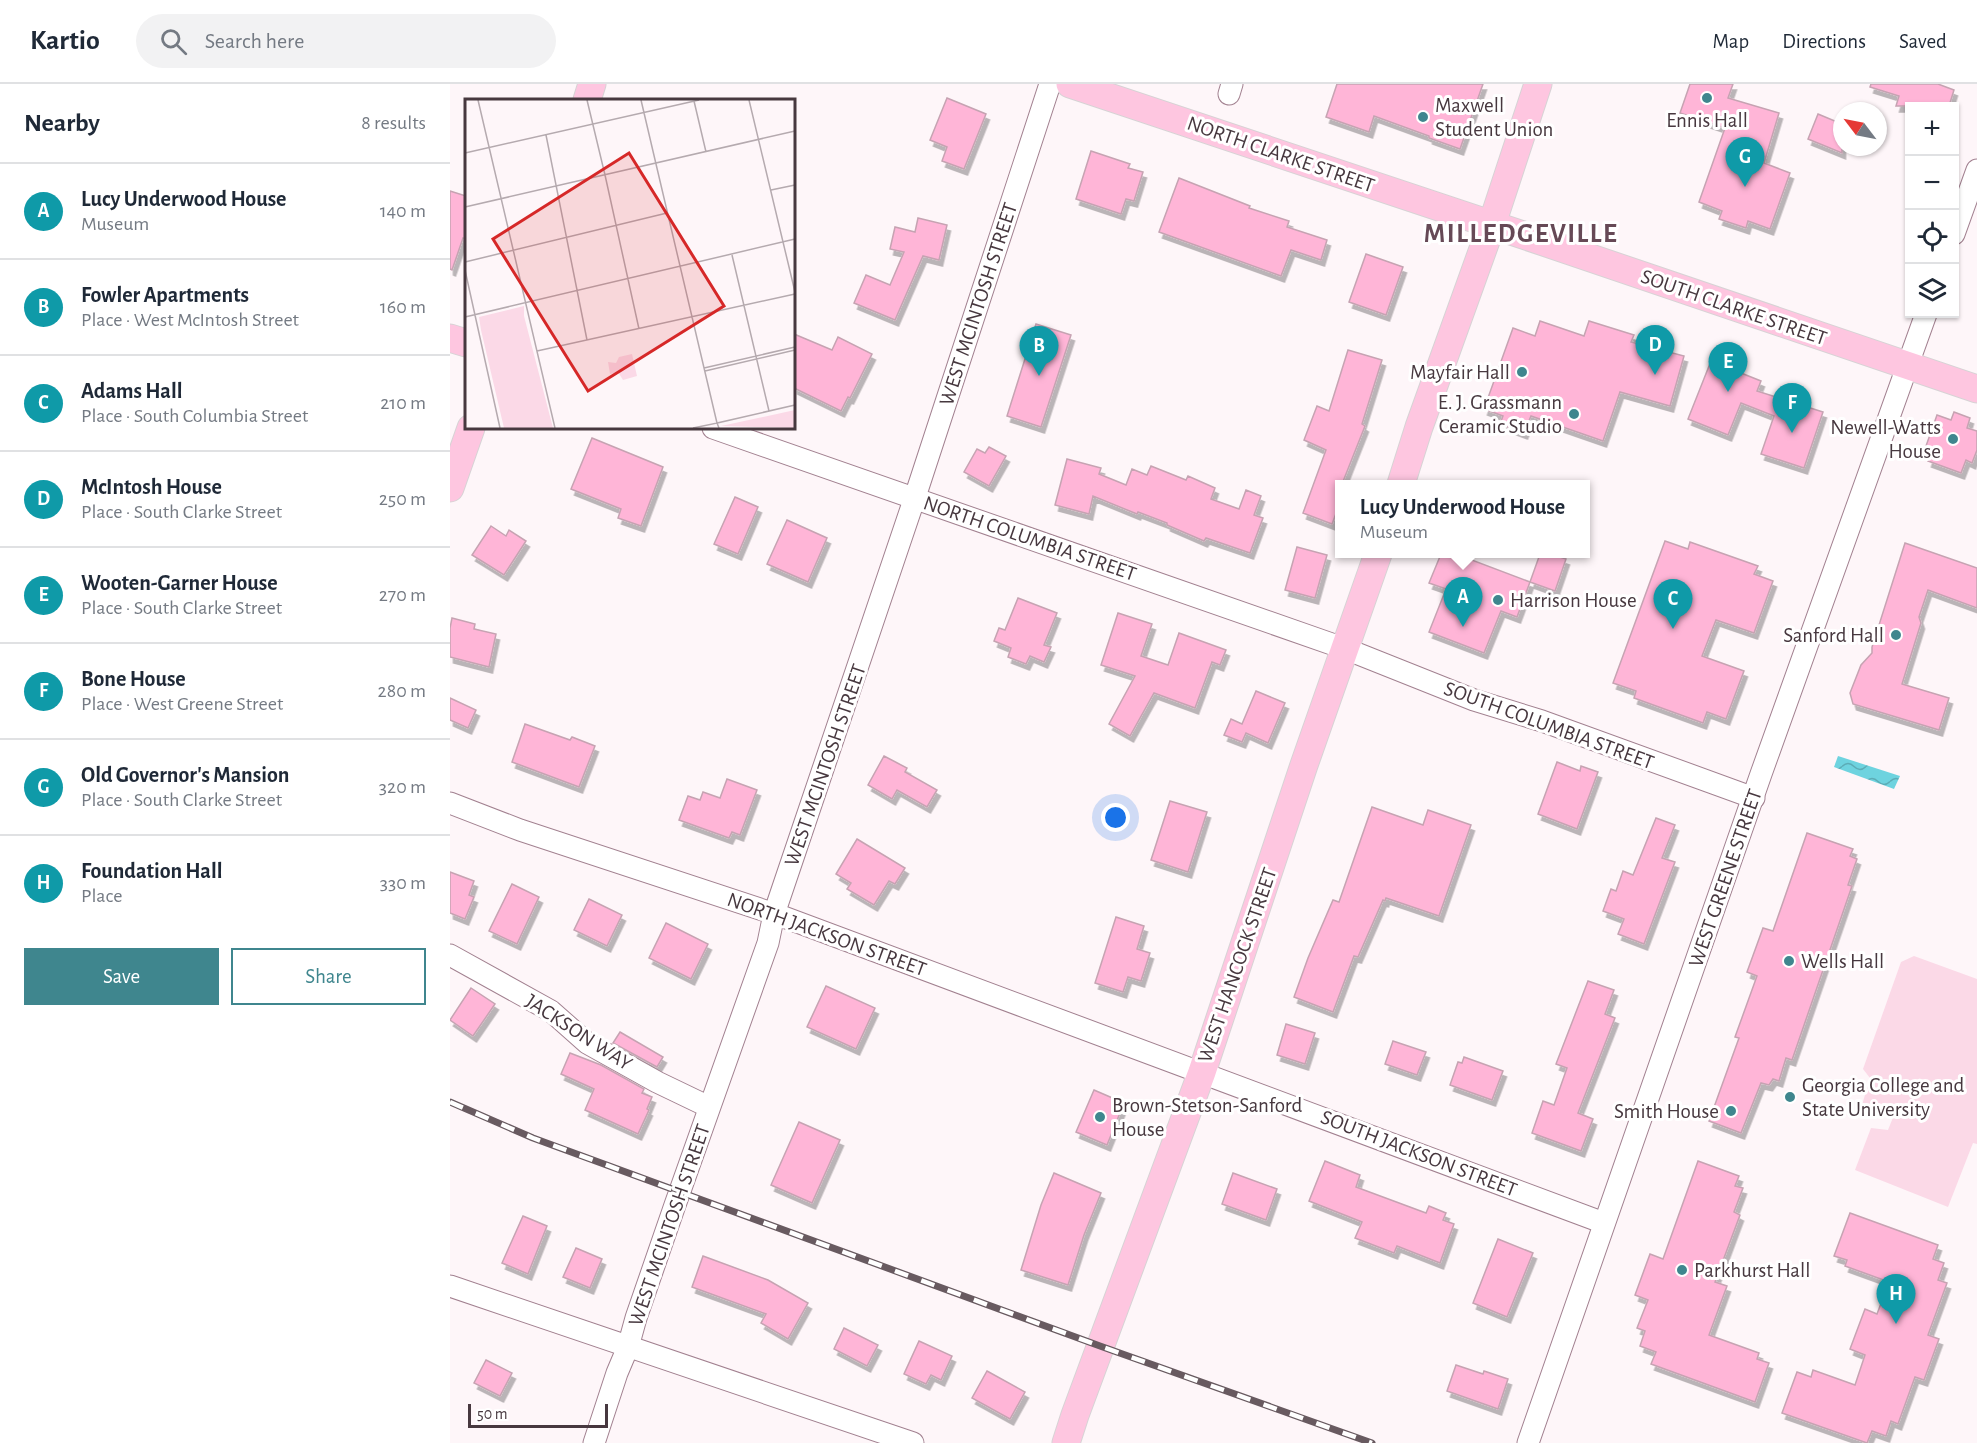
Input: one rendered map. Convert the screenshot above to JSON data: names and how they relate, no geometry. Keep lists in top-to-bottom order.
{
  "streets": {
    "main road": ["NORTH CLARKE STREET", "SOUTH CLARKE STREET", "WEST HANCOCK STREET"],
    "street": [
      "WEST MCINTOSH STREET",
      "NORTH COLUMBIA STREET",
      "SOUTH COLUMBIA STREET",
      "WEST GREENE STREET",
      "NORTH JACKSON STREET",
      "JACKSON WAY",
      "SOUTH JACKSON STREET"
    ]
  },
  "crossings": [
    ["NORTH CLARKE STREET", "SOUTH CLARKE STREET"],
    ["WEST MCINTOSH STREET", "NORTH COLUMBIA STREET"],
    ["WEST MCINTOSH STREET", "NORTH JACKSON STREET"],
    ["WEST MCINTOSH STREET", "JACKSON WAY"],
    ["SOUTH CLARKE STREET", "WEST GREENE STREET"],
    ["NORTH COLUMBIA STREET", "SOUTH COLUMBIA STREET"],
    ["NORTH COLUMBIA STREET", "WEST HANCOCK STREET"],
    ["SOUTH COLUMBIA STREET", "WEST GREENE STREET"],
    ["SOUTH COLUMBIA STREET", "WEST HANCOCK STREET"],
    ["WEST GREENE STREET", "SOUTH JACKSON STREET"],
    ["NORTH JACKSON STREET", "WEST HANCOCK STREET"],
    ["NORTH JACKSON STREET", "SOUTH JACKSON STREET"],
    ["WEST HANCOCK STREET", "SOUTH JACKSON STREET"]
  ],
  "districts": ["MILLEDGEVILLE"],
  "places": [
    "Ennis Hall",
    "Maxwell Student Union",
    "Mayfair Hall",
    "E. J. Grassmann Ceramic Studio",
    "Newell-Watts House",
    "Harrison House",
    "Sanford Hall",
    "Wells Hall",
    "Georgia College and State University",
    "Smith House",
    "Brown-Stetson-Sanford House",
    "Parkhurst Hall"
  ],
  "scale_bar": "50 m",
  "north": "top left",
  "page": {
    "header": "Kartio",
    "search": "Search here",
    "nav": ["Map", "Directions", "Saved"],
    "heading": ["Nearby", "8 results"],
    "map_buttons": ["+", "−"],
    "pins": [
      "G",
      "D",
      "B",
      "E",
      "F",
      "A",
      "C",
      "H"
    ],
    "list": [
      {
        "mark": "A",
        "name": "Lucy Underwood House",
        "note": "Museum",
        "value": "140 m"
      },
      {
        "mark": "B",
        "name": "Fowler Apartments",
        "note": "Place · West McIntosh Street",
        "value": "160 m"
      },
      {
        "mark": "C",
        "name": "Adams Hall",
        "note": "Place · South Columbia Street",
        "value": "210 m"
      },
      {
        "mark": "D",
        "name": "McIntosh House",
        "note": "Place · South Clarke Street",
        "value": "250 m"
      },
      {
        "mark": "E",
        "name": "Wooten-Garner House",
        "note": "Place · South Clarke Street",
        "value": "270 m"
      },
      {
        "mark": "F",
        "name": "Bone House",
        "note": "Place · West Greene Street",
        "value": "280 m"
      },
      {
        "mark": "G",
        "name": "Old Governor's Mansion",
        "note": "Place · South Clarke Street",
        "value": "320 m"
      },
      {
        "mark": "H",
        "name": "Foundation Hall",
        "note": "Place",
        "value": "330 m"
      }
    ],
    "popup": ["Lucy Underwood House", "Museum"],
    "buttons": ["Save", "Share"],
    "scale": "50 m"
  }
}
